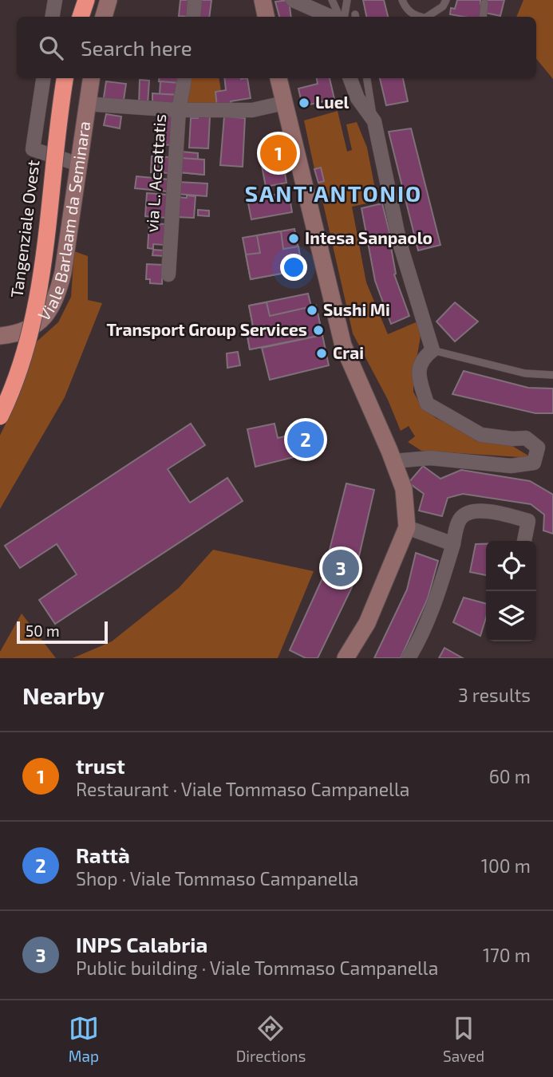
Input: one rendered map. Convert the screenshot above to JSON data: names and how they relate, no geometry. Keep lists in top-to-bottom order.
{
  "streets": {
    "highway": ["Tangenziale Ovest"],
    "street": ["via L. Accattatis", "Viale Barlaam da Seminara"]
  },
  "districts": ["SANT'ANTONIO"],
  "places": [
    "Luel",
    "Intesa Sanpaolo",
    "Sushi Mi",
    "Transport Group Services",
    "Crai"
  ],
  "scale_bar": "50 m",
  "page": {
    "search": "Search here",
    "pins": ["1", "2", "3"],
    "scale": "50 m",
    "heading": ["Nearby", "3 results"],
    "list": [
      {
        "mark": "1",
        "name": "trust",
        "note": "Restaurant · Viale Tommaso Campanella",
        "value": "60 m"
      },
      {
        "mark": "2",
        "name": "Rattà",
        "note": "Shop · Viale Tommaso Campanella",
        "value": "100 m"
      },
      {
        "mark": "3",
        "name": "INPS Calabria",
        "note": "Public building · Viale Tommaso Campanella",
        "value": "170 m"
      }
    ],
    "nav": ["Map", "Directions", "Saved"]
  }
}
